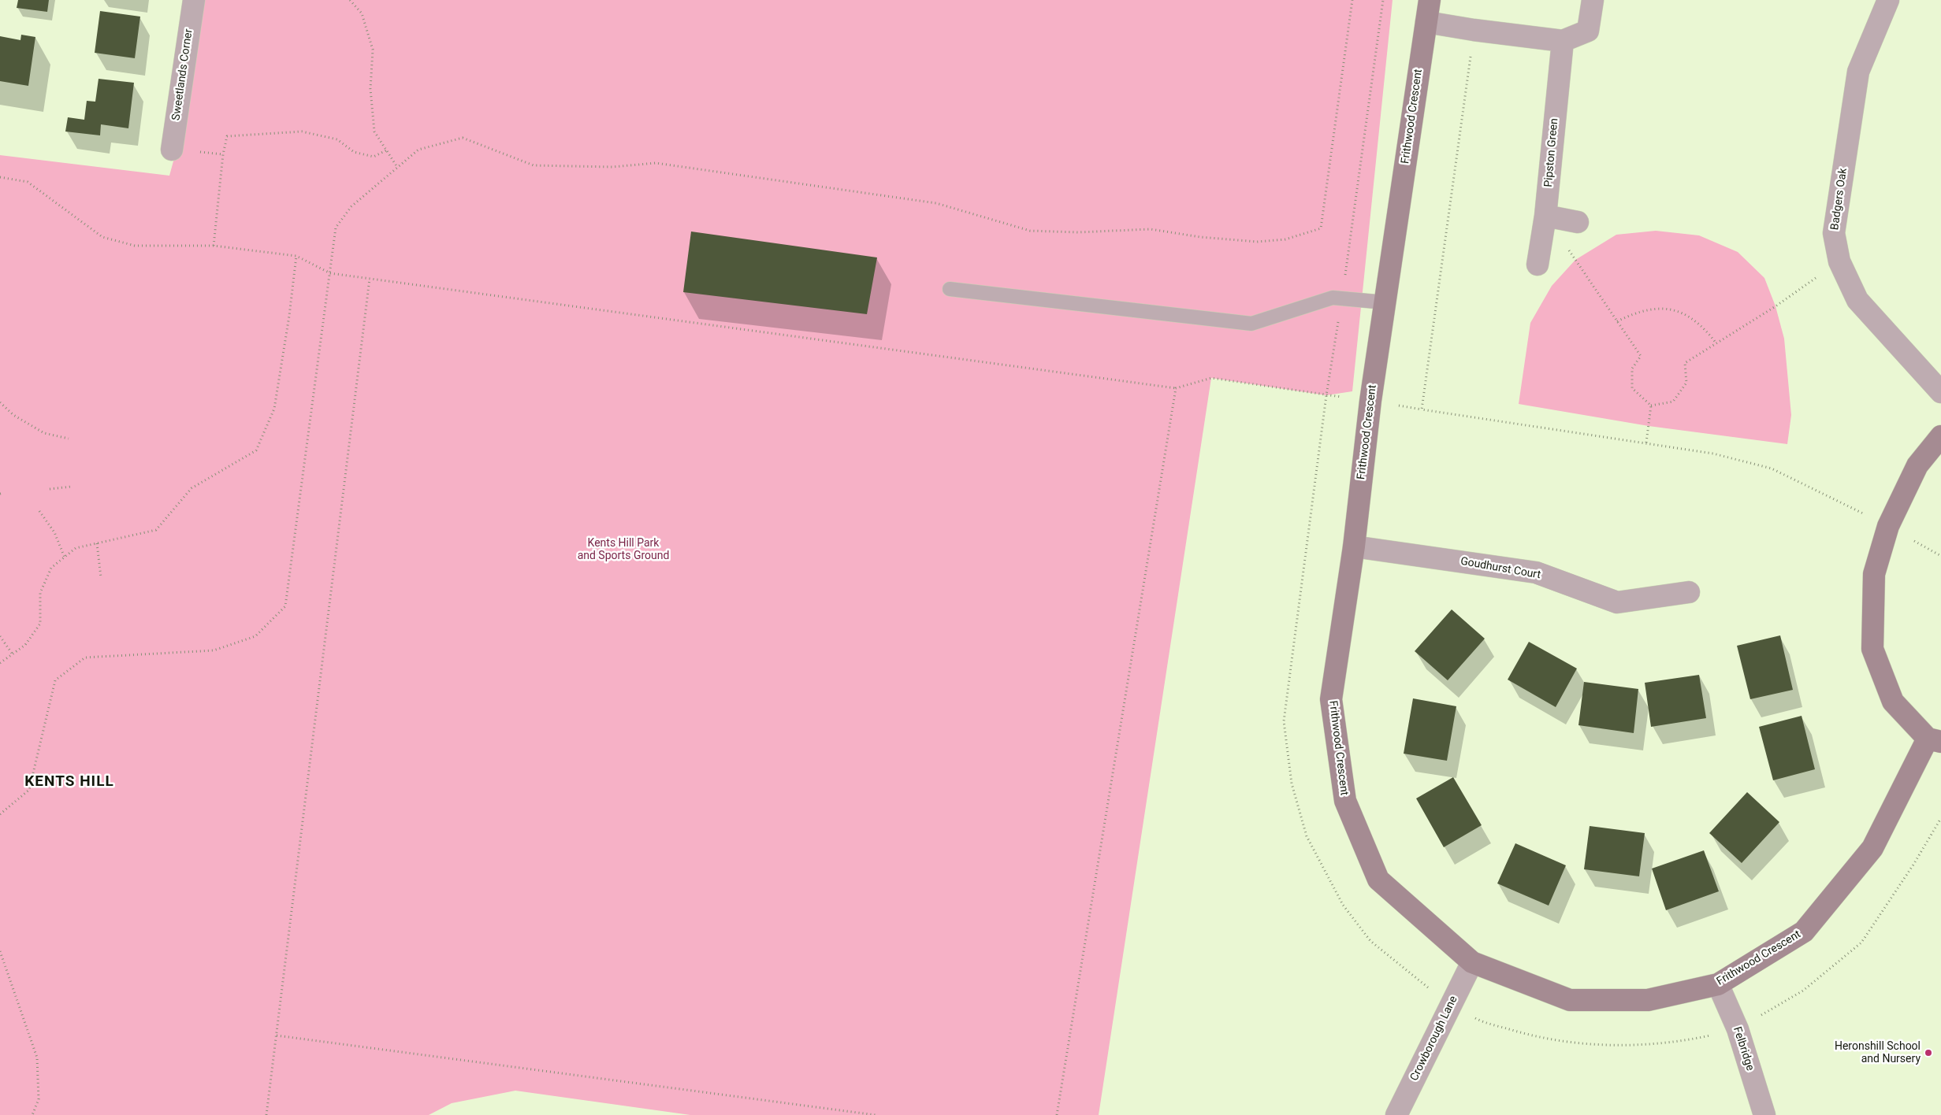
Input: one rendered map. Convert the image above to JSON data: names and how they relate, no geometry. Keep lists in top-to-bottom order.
{
  "streets": {
    "street": [
      "Sweetlands Corner",
      "Frithwood Crescent",
      "Pipston Green",
      "Badgers Oak",
      "Goudhurst Court",
      "Crowborough Lane",
      "Felbridge"
    ]
  },
  "crossings": [
    ["Frithwood Crescent", "Goudhurst Court"],
    ["Frithwood Crescent", "Crowborough Lane"],
    ["Frithwood Crescent", "Felbridge"]
  ],
  "districts": ["KENTS HILL"],
  "parks": ["Kents Hill Park and Sports Ground"],
  "places": ["Heronshill School and Nursery"]
}
